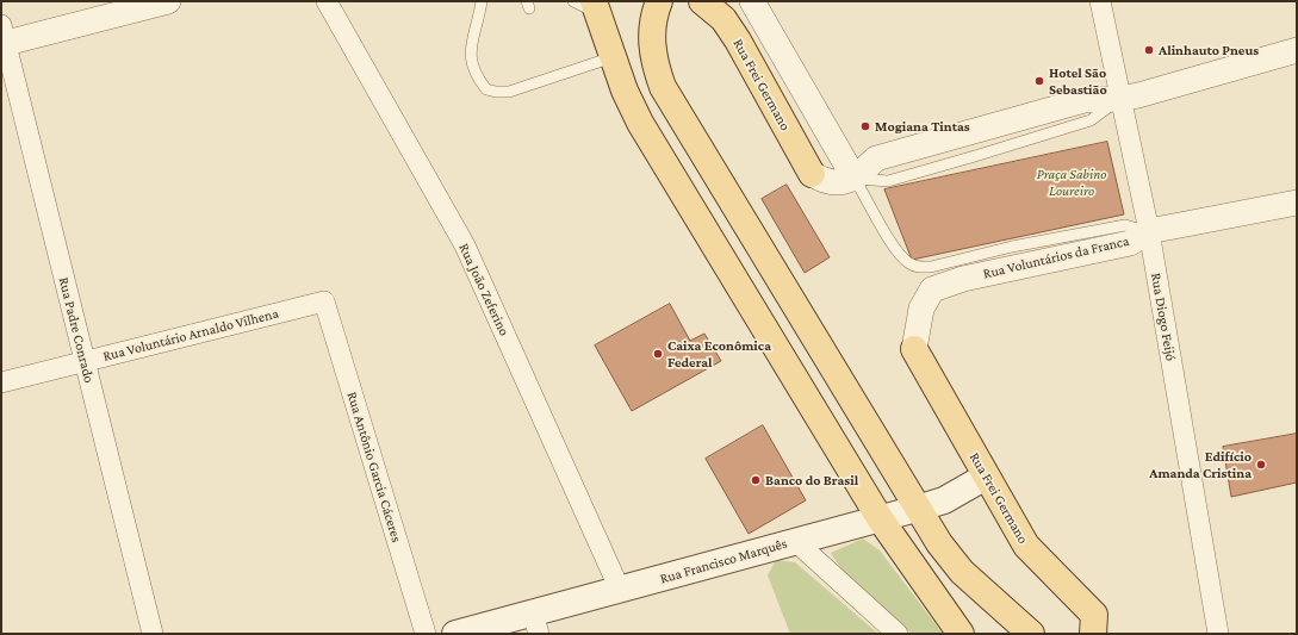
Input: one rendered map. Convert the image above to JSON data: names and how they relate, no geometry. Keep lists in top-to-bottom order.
{
  "streets": {
    "main road": ["Rua Frei Germano", "Rua Francisco Marquês"],
    "street": [
      "Rua Voluntários da Franca",
      "Rua João Zeferino",
      "Rua Diogo Feijó",
      "Rua Padre Conrado",
      "Rua Voluntário Arnaldo Vilhena",
      "Rua Antônio Garcia Cáceres"
    ]
  },
  "crossings": [
    ["Rua Frei Germano", "Rua Francisco Marquês"],
    ["Rua Voluntários da Franca", "Rua Diogo Feijó"],
    ["Rua João Zeferino", "Rua Francisco Marquês"],
    ["Rua Padre Conrado", "Rua Voluntário Arnaldo Vilhena"],
    ["Rua Voluntário Arnaldo Vilhena", "Rua Antônio Garcia Cáceres"]
  ],
  "parks": ["Praça Sabino Loureiro"],
  "places": [
    "Alinhauto Pneus",
    "Hotel São Sebastião",
    "Mogiana Tintas",
    "Caixa Econômica Federal",
    "Edifício Amanda Cristina",
    "Banco do Brasil"
  ]
}
